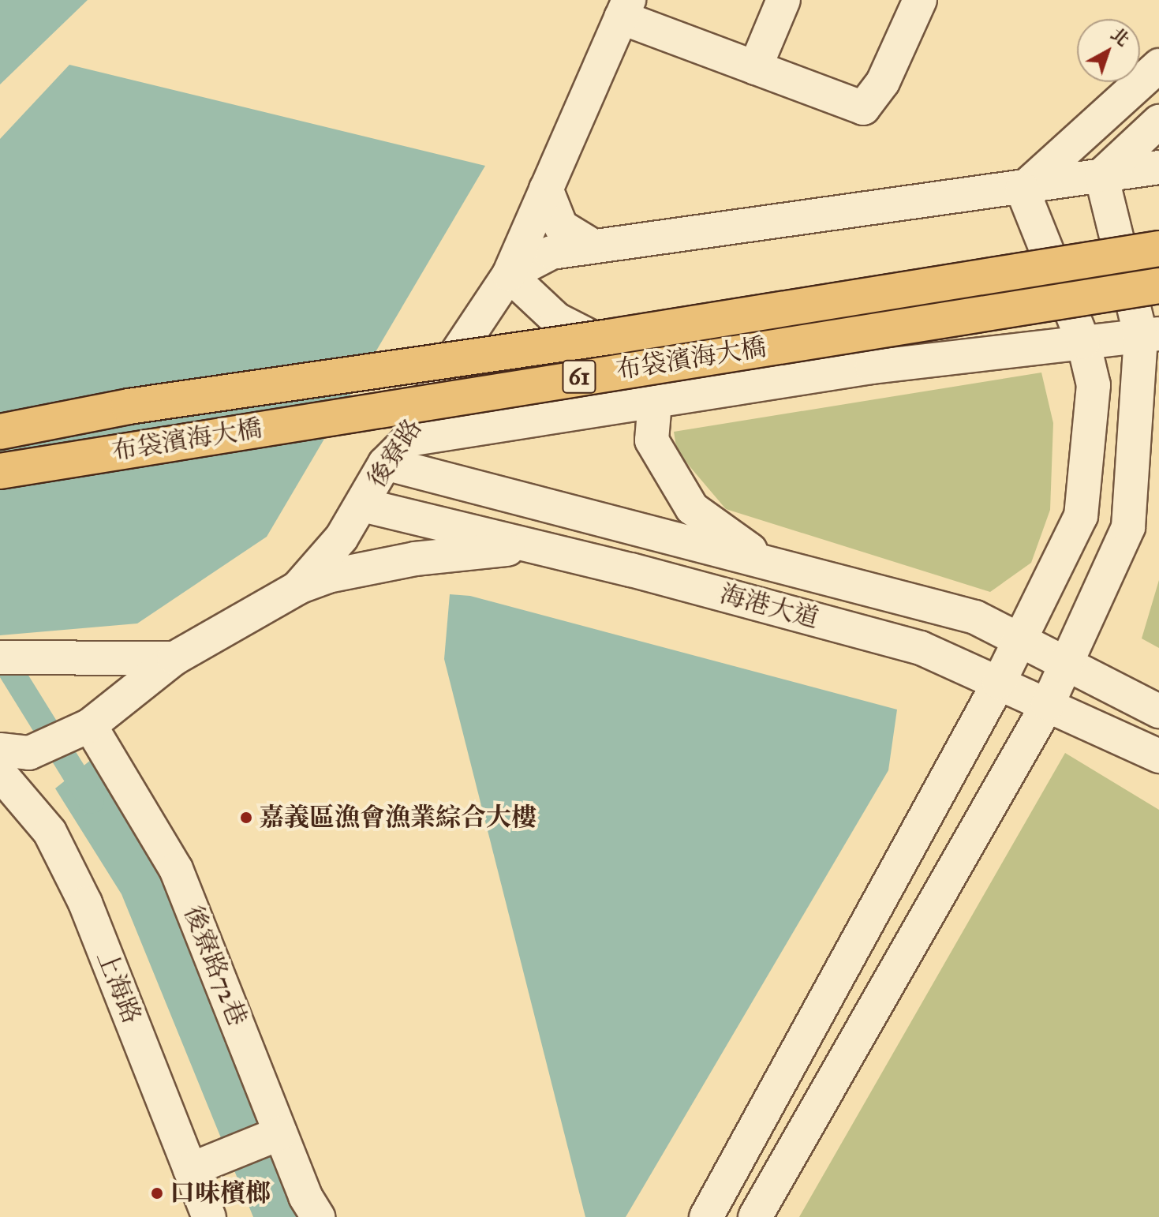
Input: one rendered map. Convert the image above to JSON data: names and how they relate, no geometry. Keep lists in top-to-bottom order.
{
  "streets": {
    "highway": ["布袋濱海大橋", "61"],
    "street": [
      "後寮路",
      "海港大道",
      "後寮路72巷",
      "上海路"
    ]
  },
  "crossings": [
    ["後寮路", "海港大道"],
    ["後寮路", "後寮路72巷"]
  ],
  "places": ["嘉義區漁會漁業綜合大樓", "口味檳榔"],
  "north": "top right"
}
